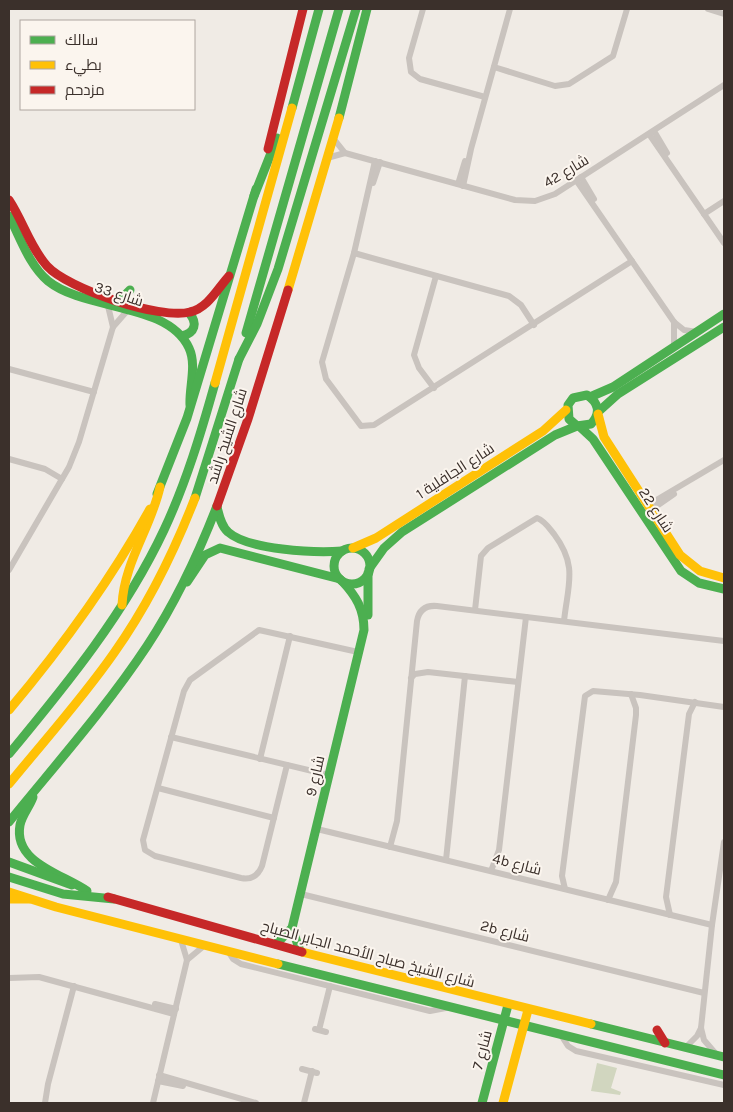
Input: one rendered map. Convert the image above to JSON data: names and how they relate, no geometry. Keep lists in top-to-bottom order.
{
  "streets": {
    "main road": [
      "شارع 33",
      "شارع الشيخ راشد",
      "شارع الجافلية 1",
      "شارع 22",
      "شارع 9",
      "شارع الشيخ صباح الأحمد الجابر الصباح",
      "شارع 7"
    ],
    "street": ["شارع 42", "4b شارع", "2b شارع"]
  },
  "crossings": [
    ["شارع الجافلية 1", "شارع 22"],
    ["شارع الجافلية 1", "شارع 9"],
    ["شارع 9", "4b شارع"],
    ["شارع 9", "2b شارع"],
    ["شارع الشيخ صباح الأحمد الجابر الصباح", "شارع 7"]
  ],
  "legend": ["سالك", "بطيء", "مزدحم"]
}
